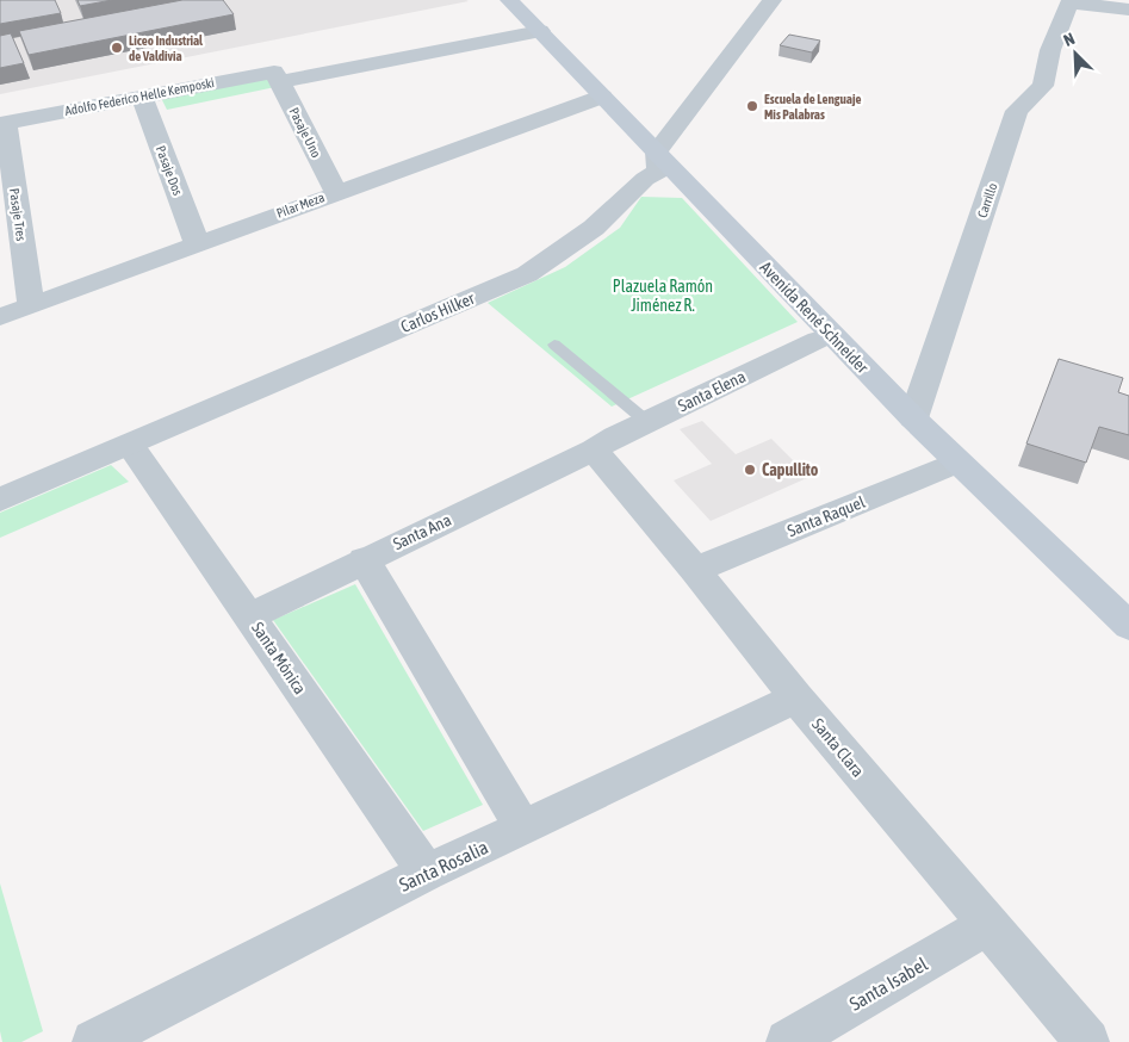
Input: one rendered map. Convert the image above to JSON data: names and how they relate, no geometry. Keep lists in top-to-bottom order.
{
  "streets": {
    "main road": ["Avenida René Schneider"],
    "street": [
      "Adolfo Federico Helle Kemposki",
      "Pasaje Uno",
      "Pasaje Dos",
      "Carrillo",
      "Pilar Meza",
      "Pasaje Tres",
      "Carlos Hilker",
      "Santa Elena",
      "Santa Raquel",
      "Santa Ana",
      "Santa Mónica",
      "Santa Clara",
      "Santa Rosalia",
      "Santa Isabel"
    ]
  },
  "crossings": [
    ["Adolfo Federico Helle Kemposki", "Pasaje Uno"],
    ["Adolfo Federico Helle Kemposki", "Pasaje Dos"],
    ["Adolfo Federico Helle Kemposki", "Pasaje Tres"],
    ["Adolfo Federico Helle Kemposki", "Avenida René Schneider"],
    ["Pasaje Uno", "Pilar Meza"],
    ["Pasaje Dos", "Pilar Meza"],
    ["Carrillo", "Avenida René Schneider"],
    ["Pilar Meza", "Pasaje Tres"],
    ["Pilar Meza", "Avenida René Schneider"],
    ["Carlos Hilker", "Avenida René Schneider"],
    ["Carlos Hilker", "Santa Mónica"],
    ["Avenida René Schneider", "Santa Elena"],
    ["Avenida René Schneider", "Santa Raquel"],
    ["Santa Elena", "Santa Ana"],
    ["Santa Elena", "Santa Clara"],
    ["Santa Raquel", "Santa Clara"],
    ["Santa Ana", "Santa Mónica"],
    ["Santa Ana", "Santa Clara"],
    ["Santa Mónica", "Santa Rosalia"],
    ["Santa Clara", "Santa Rosalia"],
    ["Santa Clara", "Santa Isabel"]
  ],
  "parks": ["Plazuela Ramón Jiménez R."],
  "places": ["Liceo Industrial de Valdivia", "Escuela de Lenguaje Mis Palabras", "Capullito"],
  "north": "top left"
}
